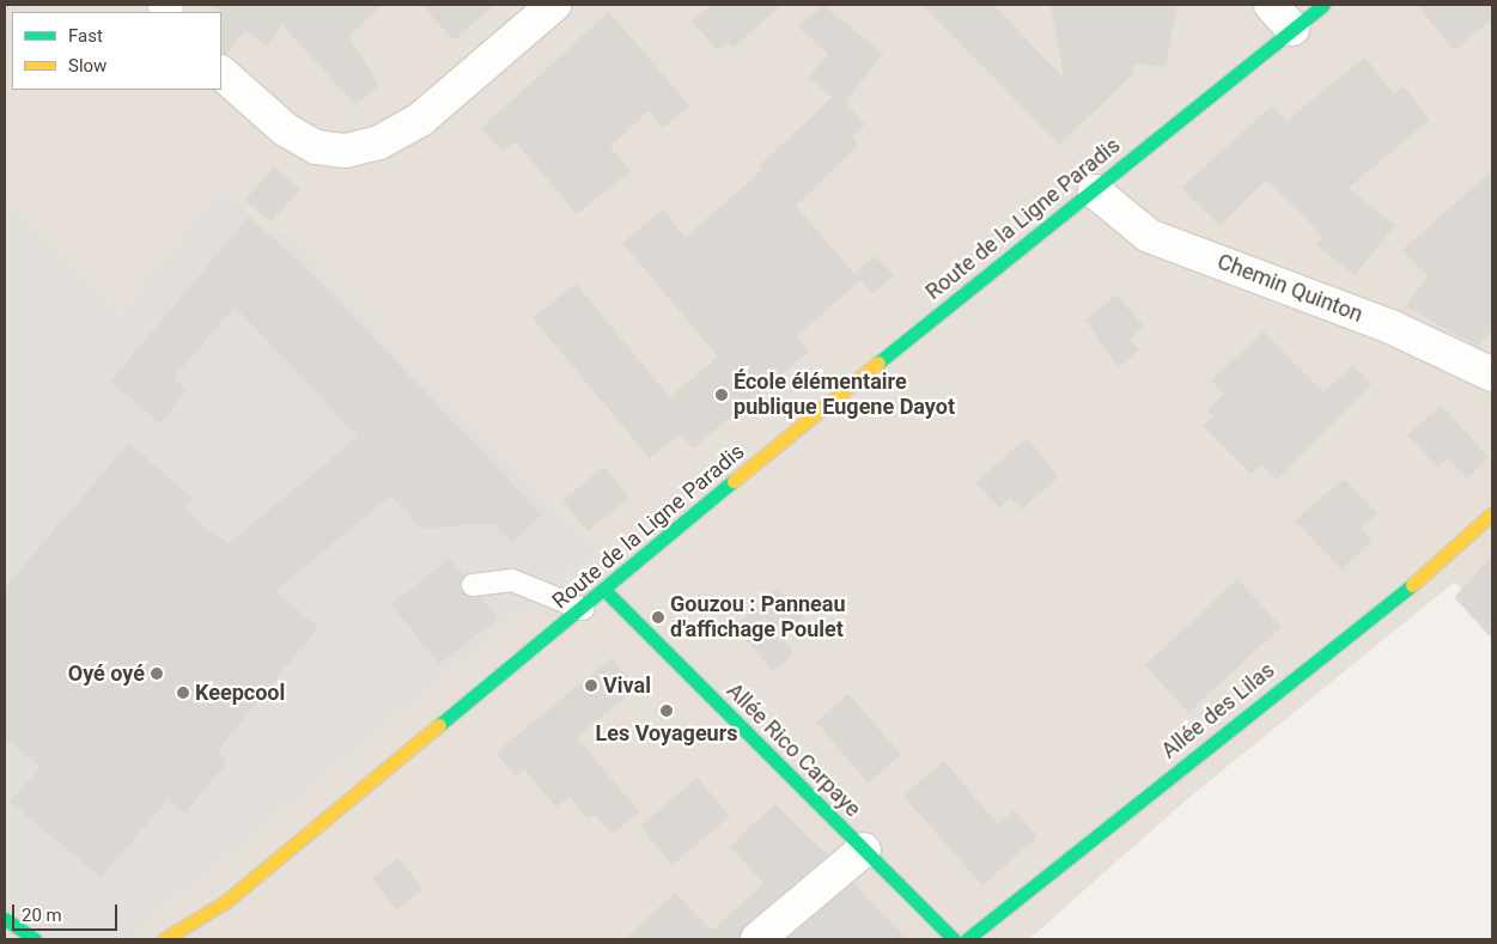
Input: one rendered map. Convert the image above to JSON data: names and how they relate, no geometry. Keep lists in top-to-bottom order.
{
  "streets": {
    "main road": ["Route de la Ligne Paradis", "Allée des Lilas", "Allée Rico Carpaye"],
    "street": ["Chemin Quinton"]
  },
  "crossings": [
    ["Route de la Ligne Paradis", "Chemin Quinton"],
    ["Route de la Ligne Paradis", "Allée Rico Carpaye"]
  ],
  "places": [
    "École élémentaire publique Eugene Dayot",
    "Gouzou : Panneau d'affichage Poulet",
    "Oyé oyé",
    "Vival",
    "Keepcool",
    "Les Voyageurs"
  ],
  "legend": ["Fast", "Slow"],
  "scale_bar": "20 m"
}
